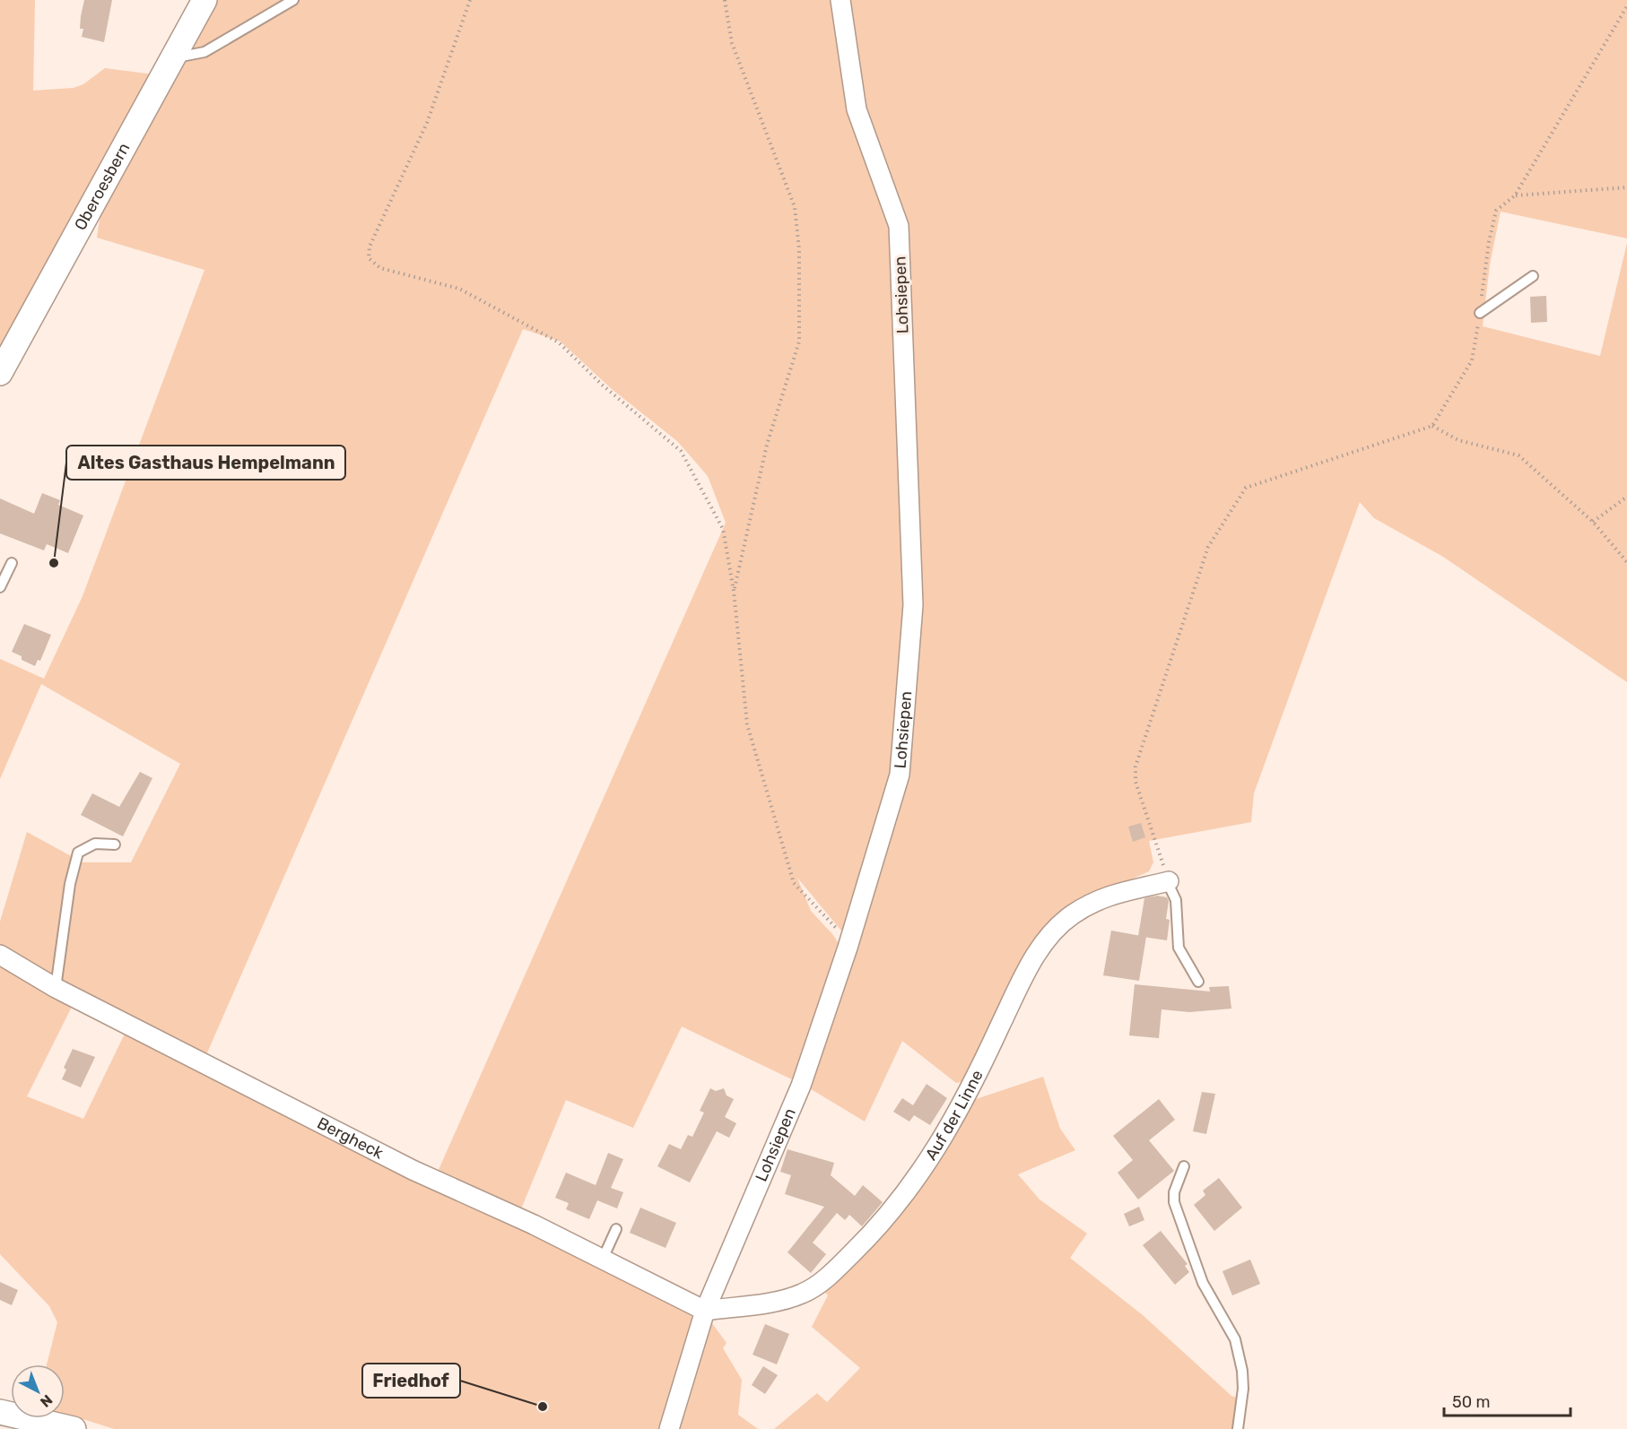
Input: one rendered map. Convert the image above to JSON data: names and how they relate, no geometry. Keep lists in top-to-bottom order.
{
  "streets": {
    "street": [
      "Oberoesbern",
      "Lohsiepen",
      "Auf der Linne",
      "Bergheck"
    ]
  },
  "crossings": [
    ["Lohsiepen", "Auf der Linne"],
    ["Lohsiepen", "Bergheck"],
    ["Auf der Linne", "Bergheck"]
  ],
  "places": ["Altes Gasthaus Hempelmann", "Friedhof"],
  "scale_bar": "50 m",
  "north": "bottom right"
}
